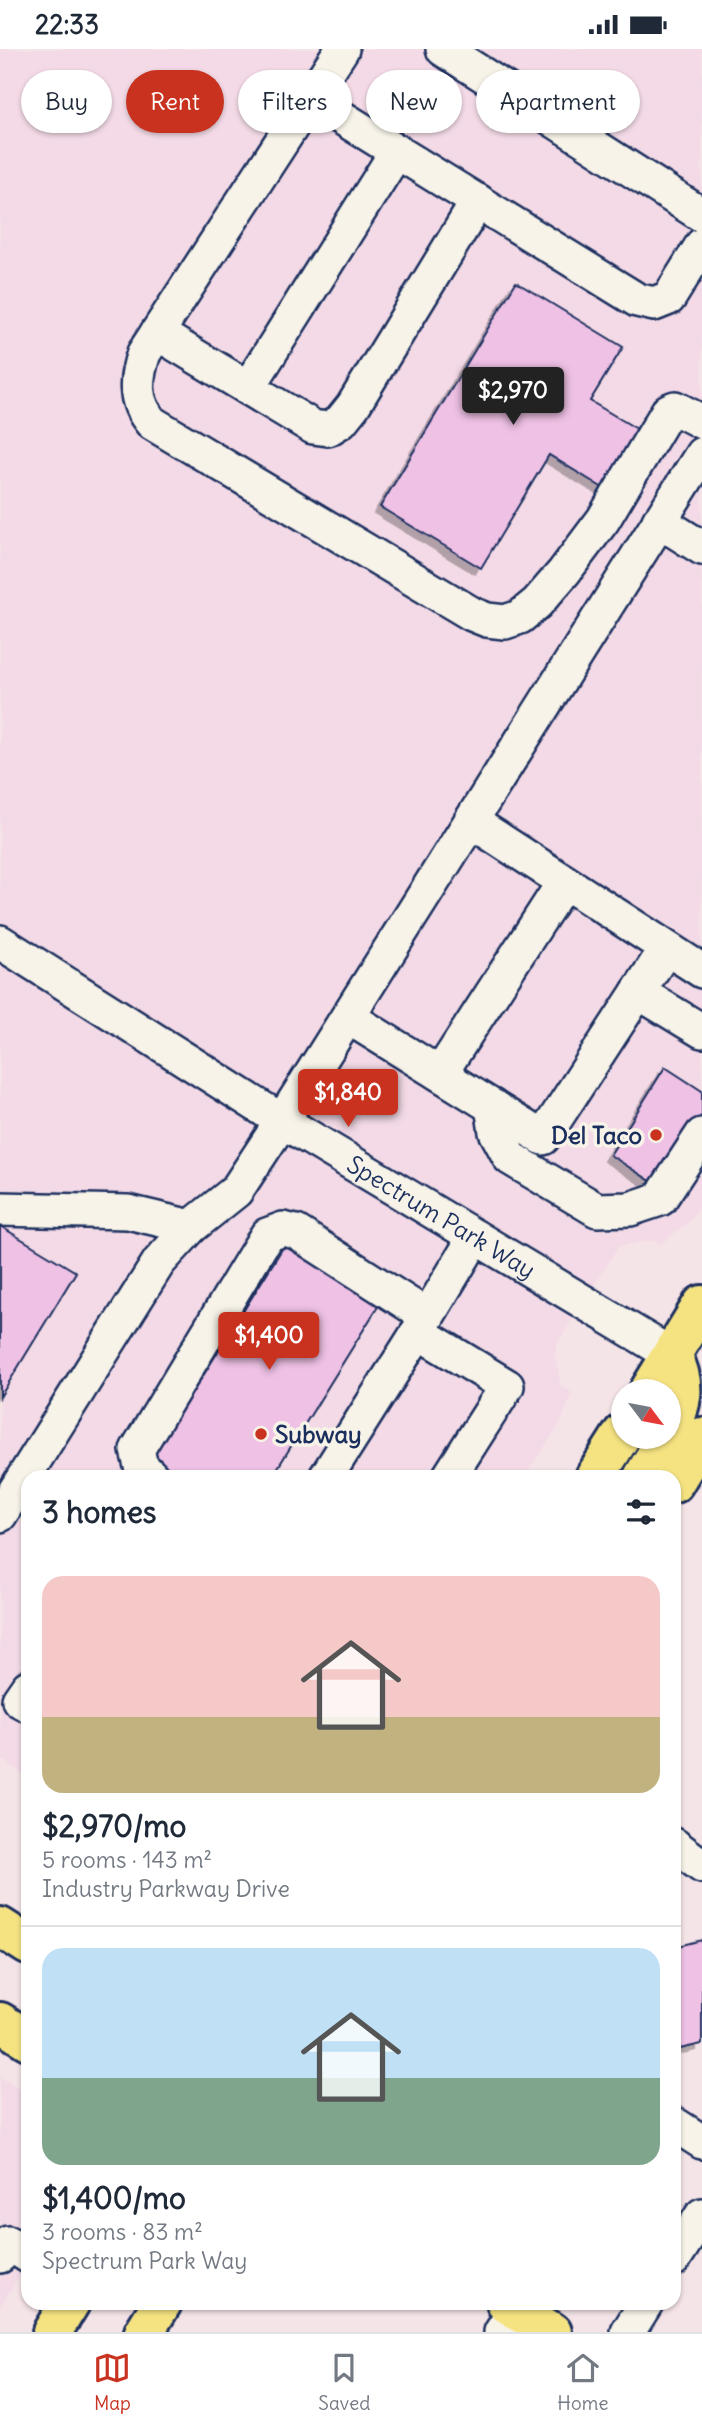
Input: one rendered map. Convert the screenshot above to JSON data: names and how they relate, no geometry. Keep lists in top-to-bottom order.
{
  "streets": {
    "street": ["Spectrum Park Way"]
  },
  "places": ["Del Taco", "Subway"],
  "north": "bottom right",
  "page": {
    "status": "22:33",
    "chip": [
      "Buy",
      "Rent",
      "Filters",
      "New",
      "Apartment"
    ],
    "price": ["$2,970", "$1,840", "$1,400"],
    "heading": "3 homes",
    "list": [
      {
        "name": "$2,970/mo",
        "note": "5 rooms · 143 m² · Industry Parkway Drive"
      },
      {
        "name": "$1,400/mo",
        "note": "3 rooms · 83 m² · Spectrum Park Way"
      }
    ],
    "tabs": ["Map", "Saved", "Home"]
  }
}
